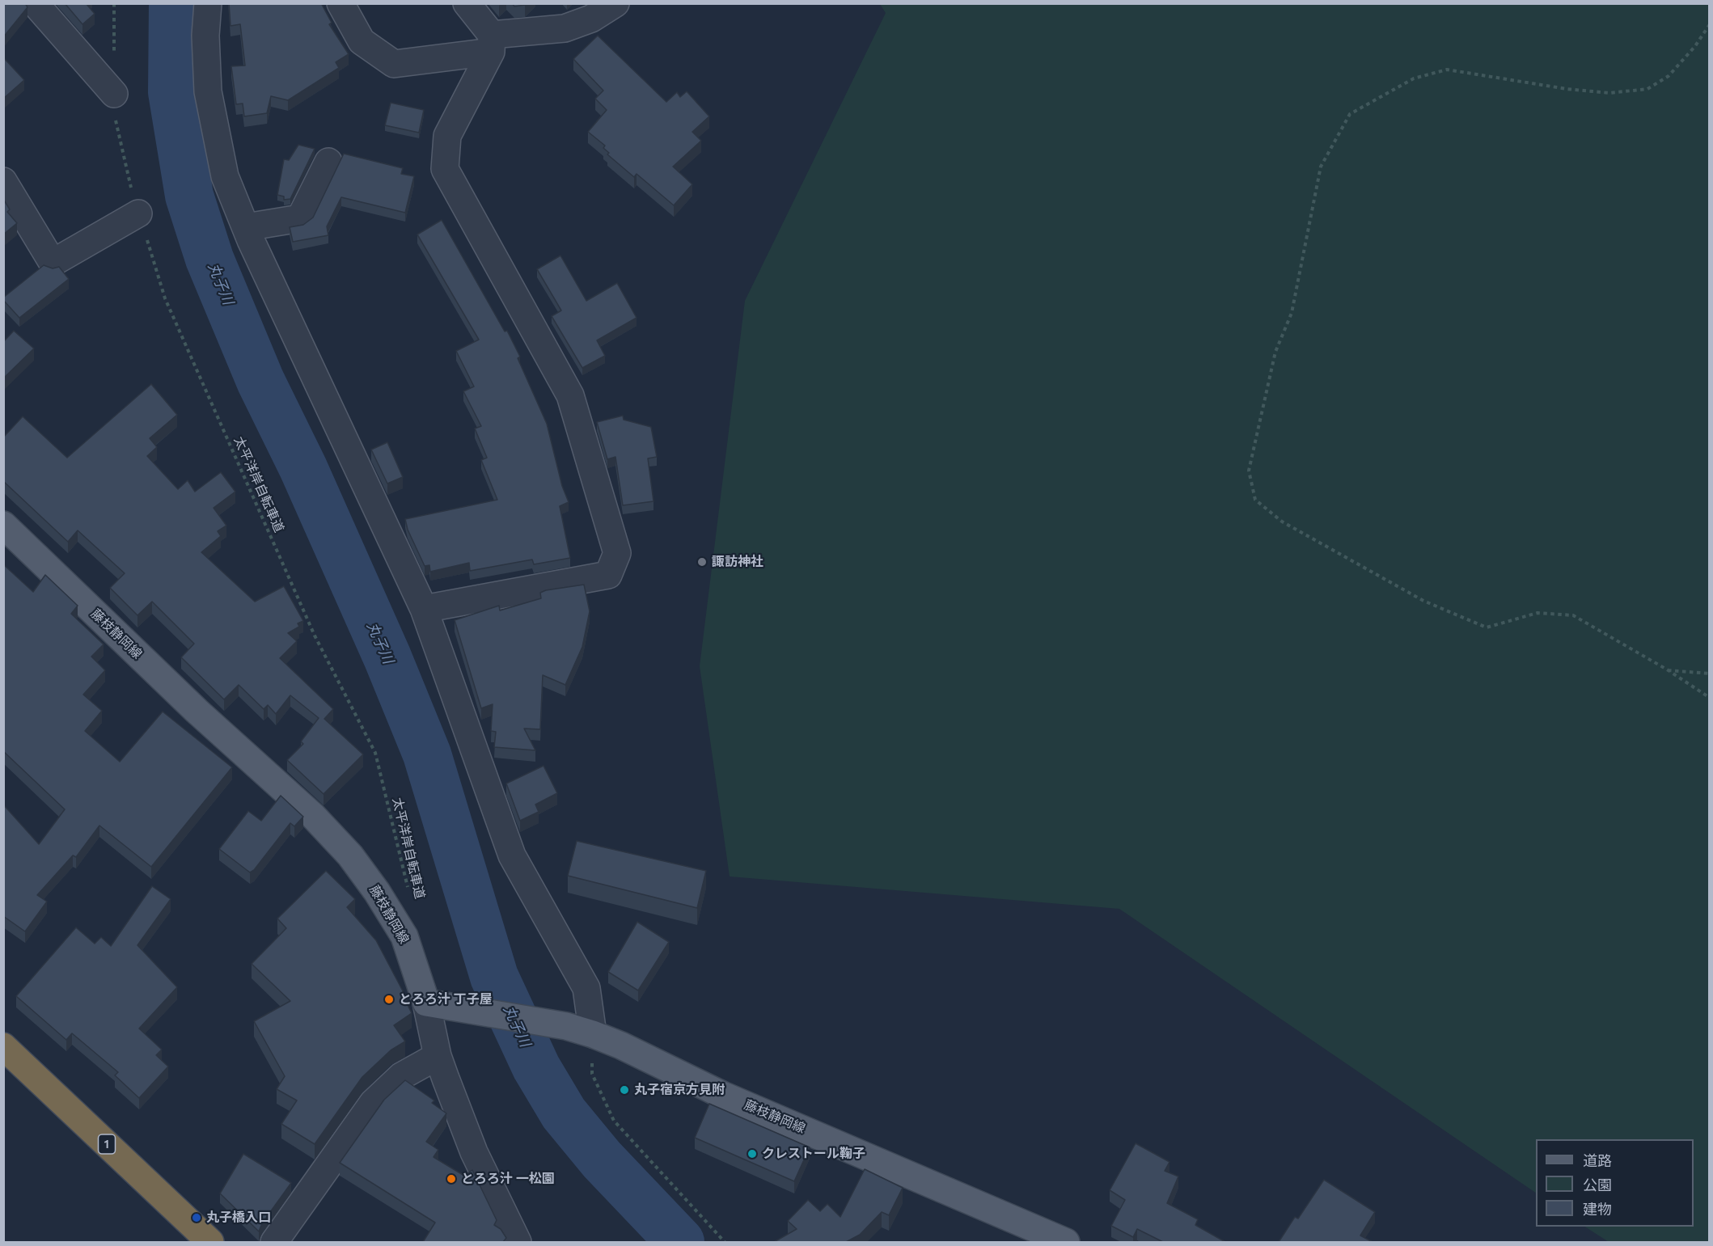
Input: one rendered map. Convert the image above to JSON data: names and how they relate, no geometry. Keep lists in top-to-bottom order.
{
  "streets": {
    "highway": ["1"],
    "main road": ["藤枝静岡線"],
    "path": ["太平洋岸自転車道"]
  },
  "water": ["丸子川"],
  "places": [
    "諏訪神社",
    "とろろ汁 丁子屋",
    "丸子宿京方見附",
    "クレストール鞠子",
    "とろろ汁 一松園",
    "丸子橋入口"
  ],
  "legend": ["道路", "公園", "建物"]
}
